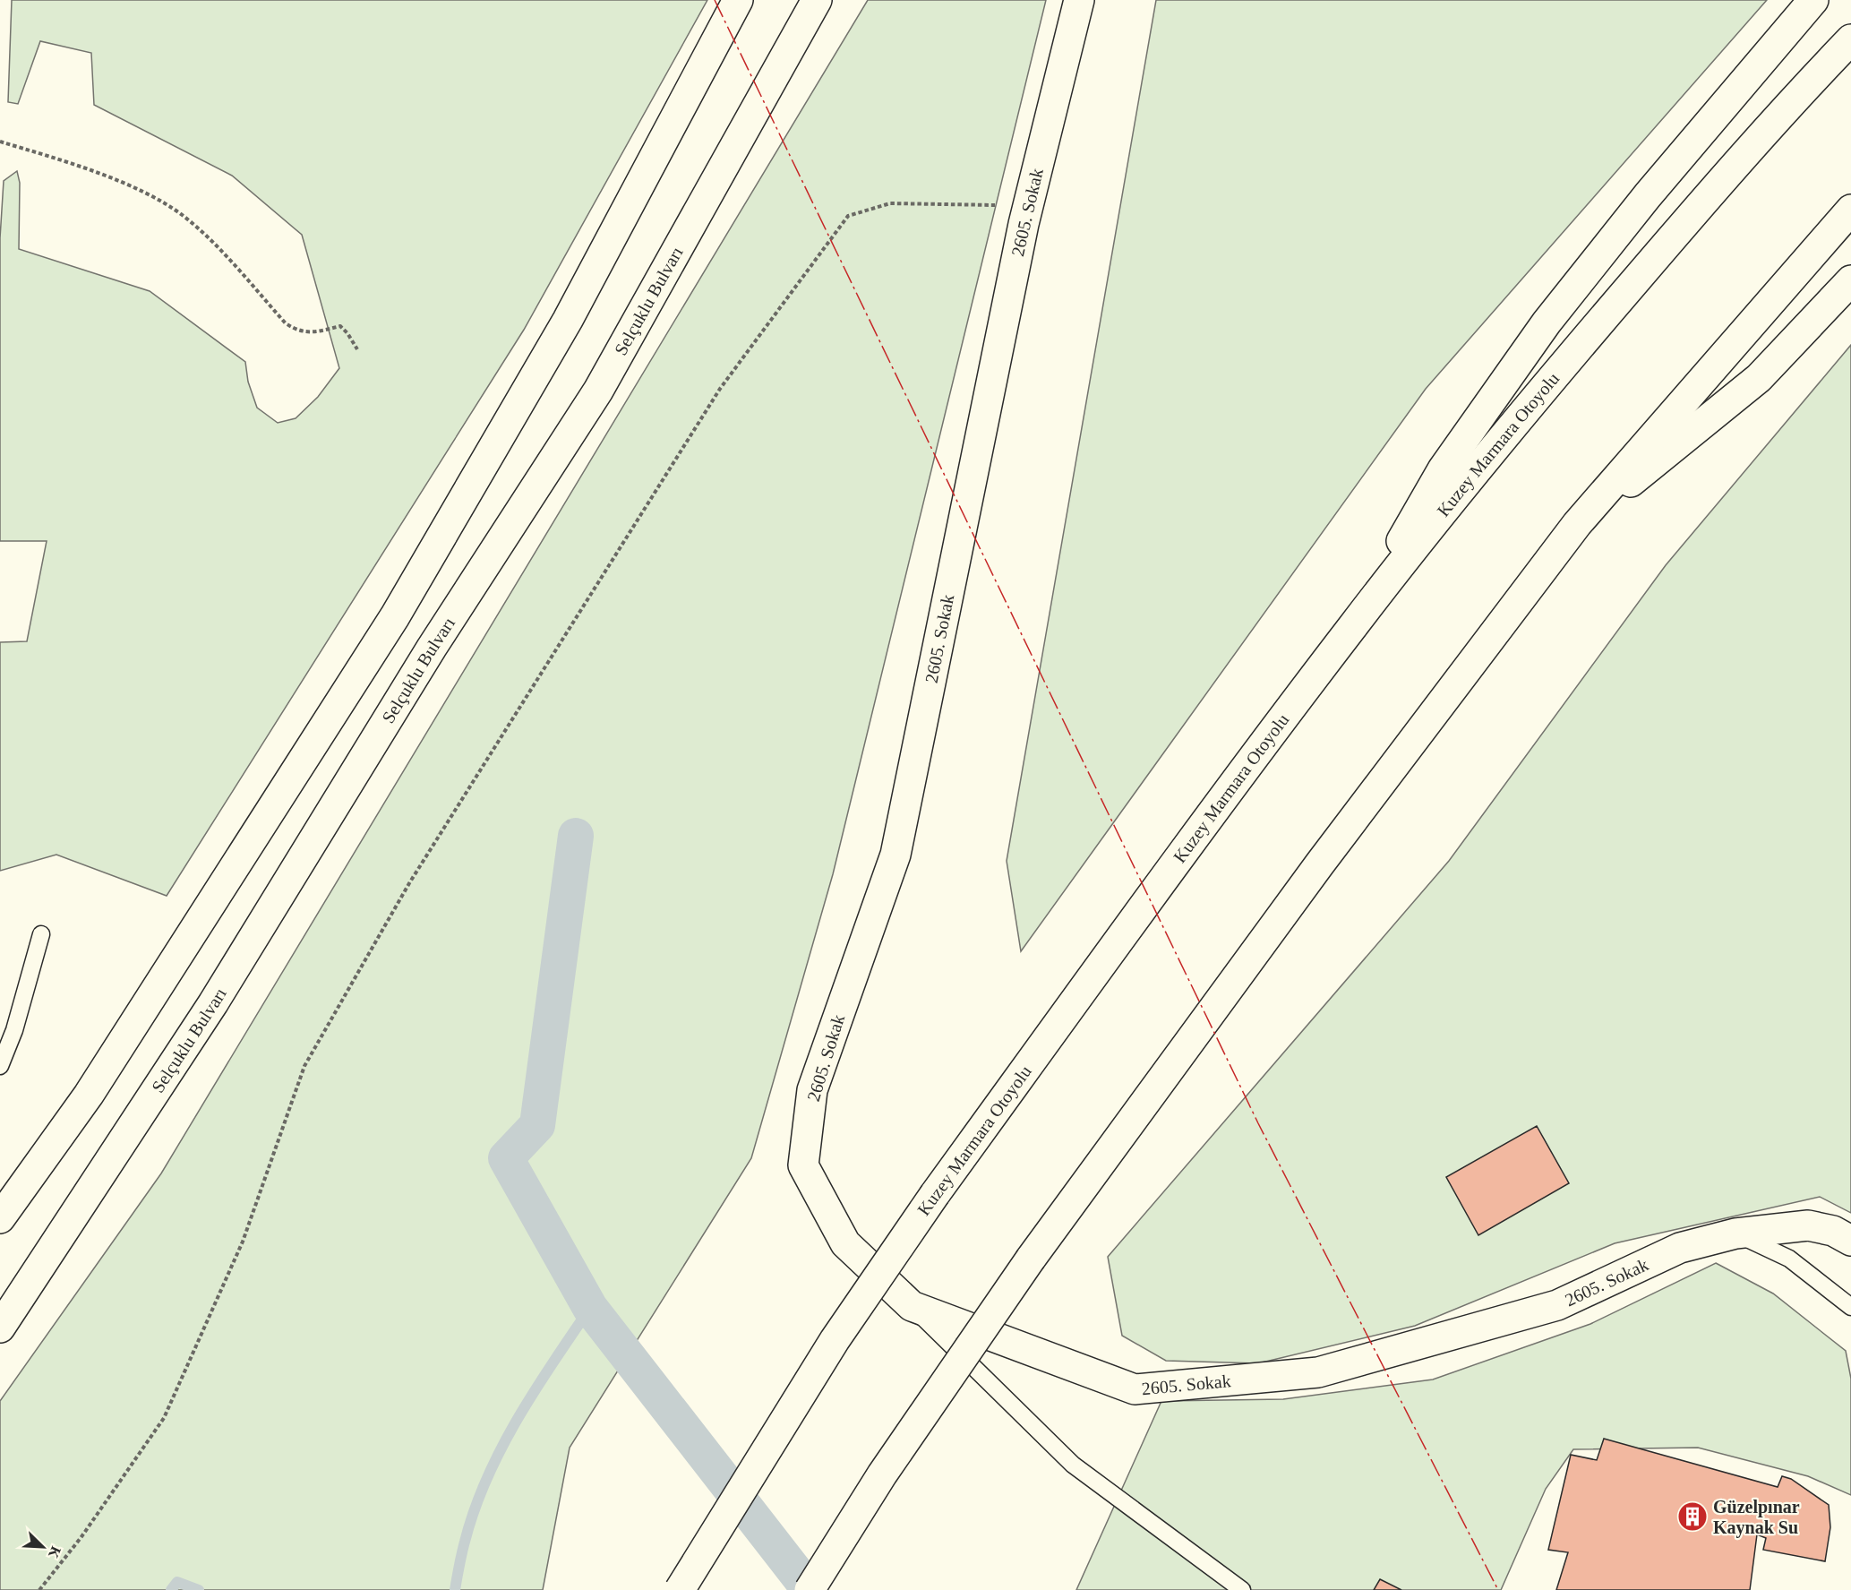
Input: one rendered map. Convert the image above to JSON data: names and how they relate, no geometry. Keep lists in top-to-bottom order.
{
  "streets": {
    "main road": ["2605. Sokak", "Selçuklu Bulvarı", "Kuzey Marmara Otoyolu"]
  },
  "places": {
    "building": ["Güzelpınar Kaynak Su"]
  },
  "north": "bottom right"
}
